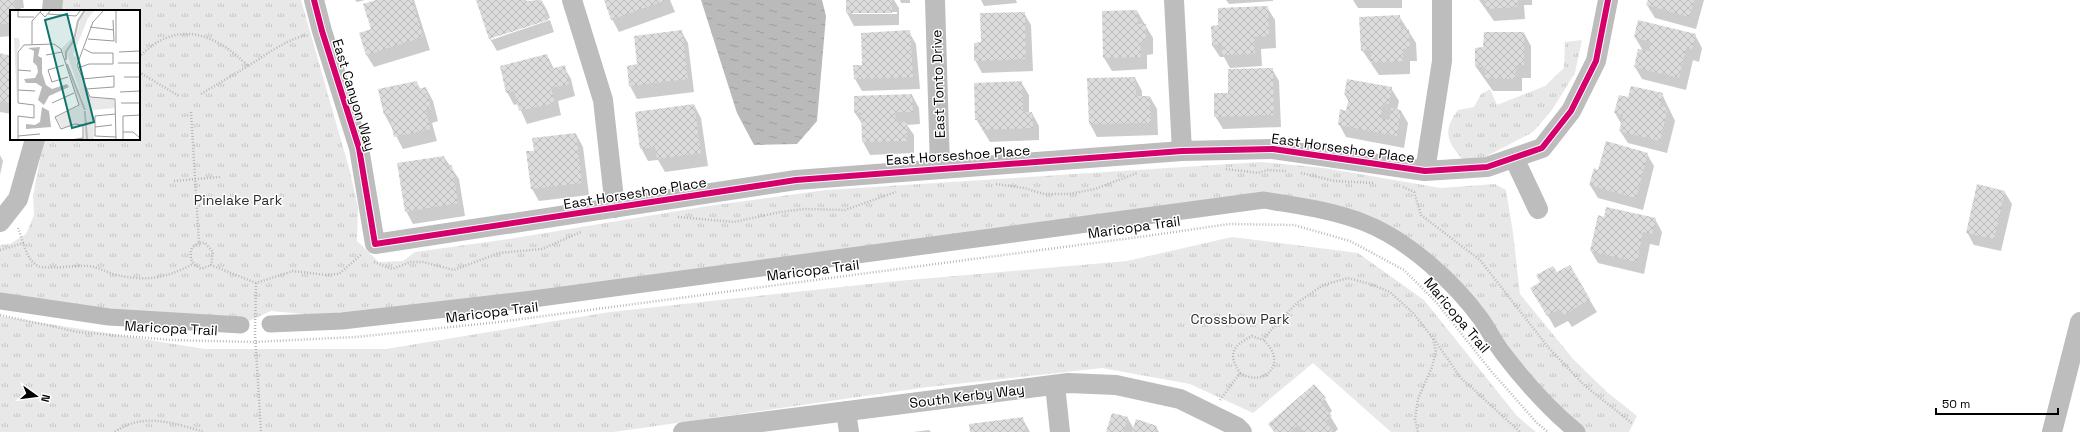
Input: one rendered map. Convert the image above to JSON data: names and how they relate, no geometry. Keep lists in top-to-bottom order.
{
  "streets": {
    "street": [
      "East Tonto Drive",
      "East Canyon Way",
      "East Horseshoe Place",
      "South Kerby Way"
    ],
    "path": ["Maricopa Trail"]
  },
  "crossings": [
    ["East Tonto Drive", "East Horseshoe Place"],
    ["East Canyon Way", "East Horseshoe Place"]
  ],
  "parks": ["Pinelake Park", "Crossbow Park"],
  "scale_bar": "50 m",
  "north": "right"
}
